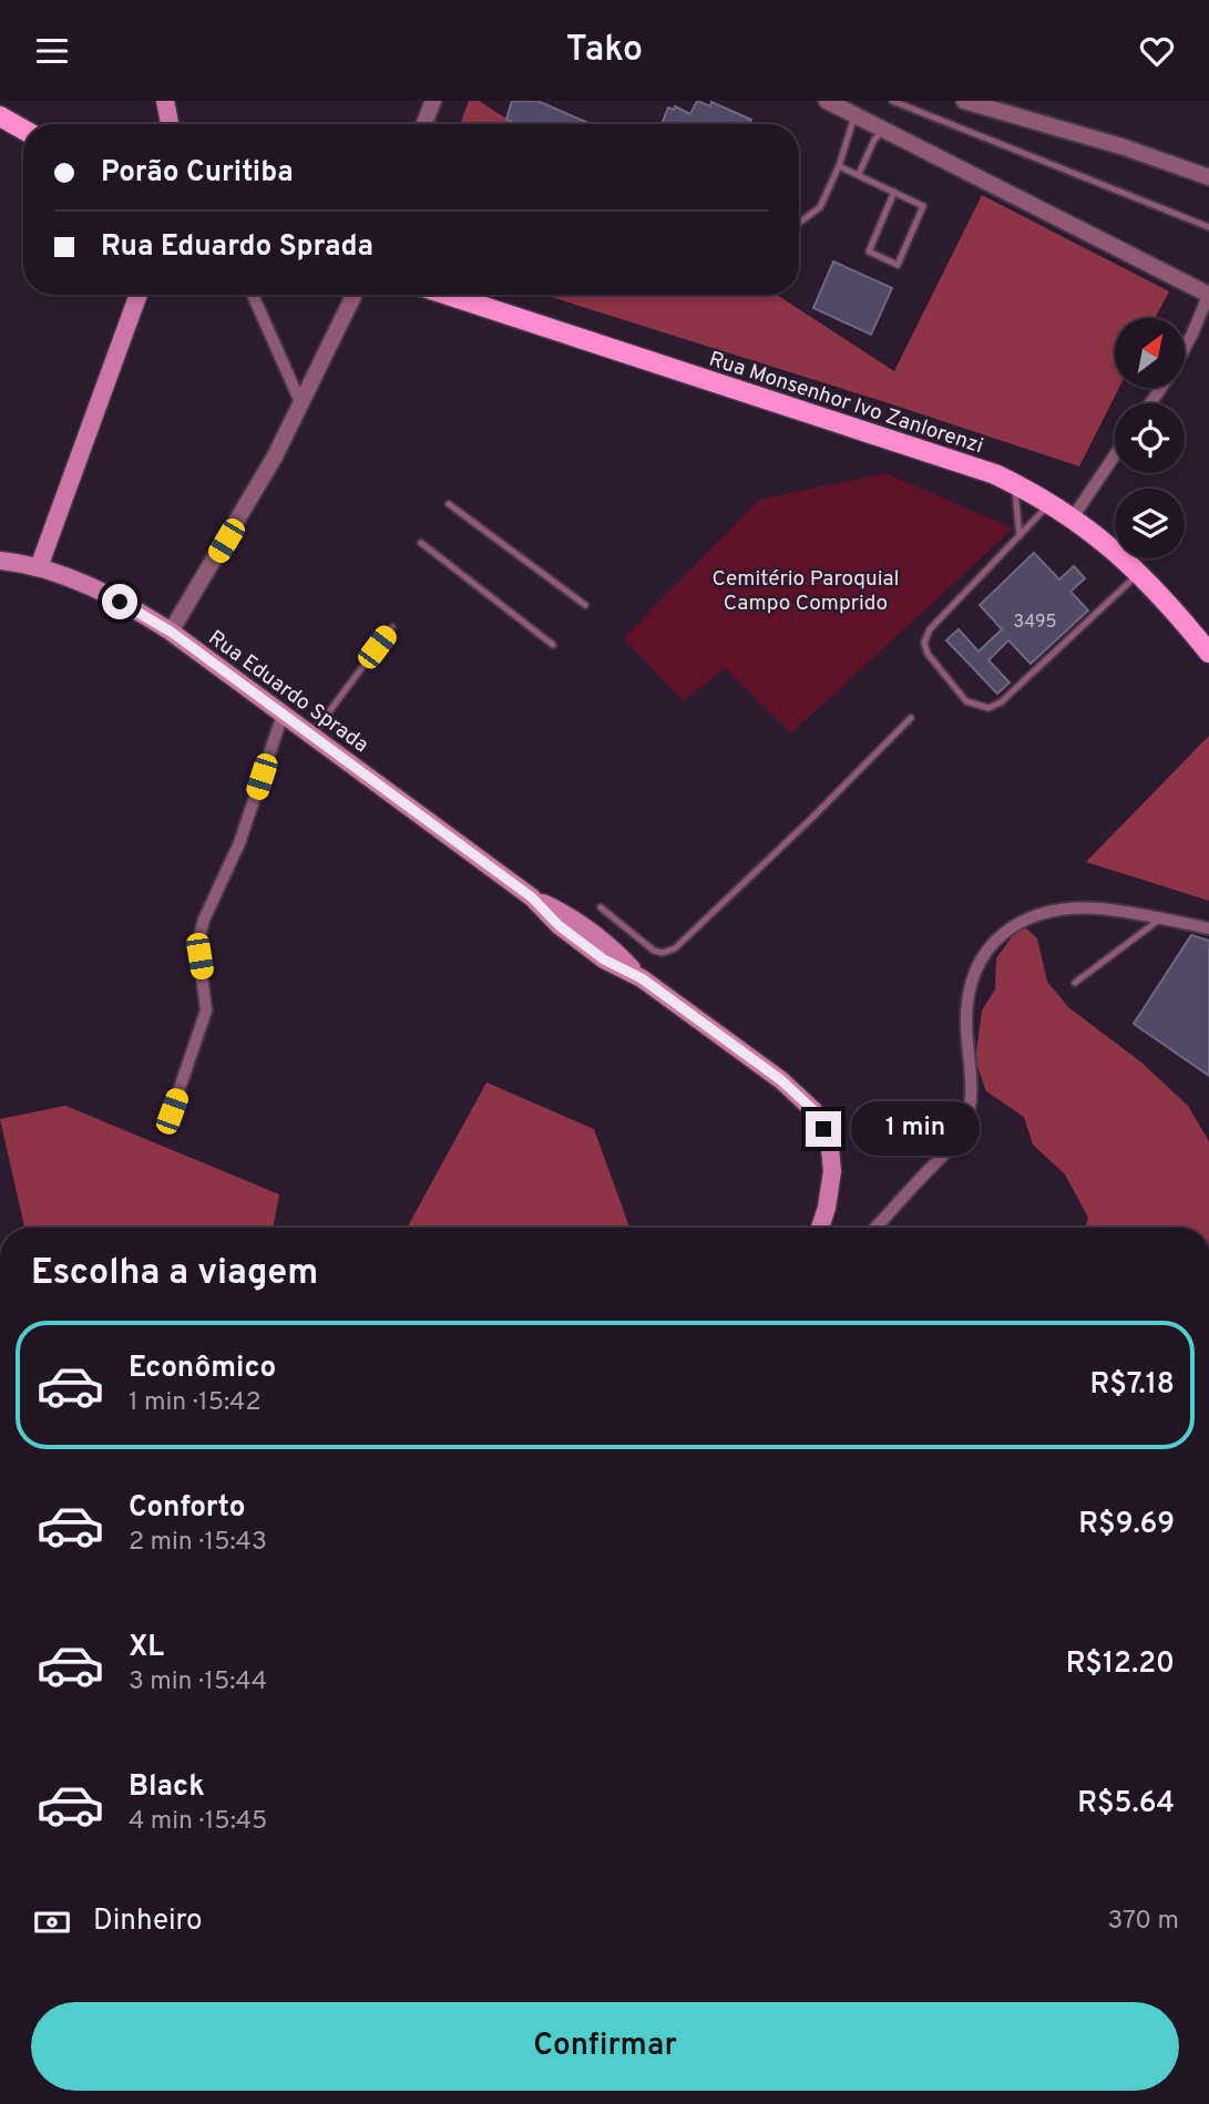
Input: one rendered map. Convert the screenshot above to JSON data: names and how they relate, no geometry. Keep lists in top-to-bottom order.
{
  "streets": {
    "main road": ["Rua Monsenhor Ivo Zanlorenzi", "Rua Eduardo Sprada"]
  },
  "parks": ["Cemitério Paroquial Campo Comprido"],
  "house_numbers": ["3495"],
  "north": "top right",
  "page": {
    "header": "Tako",
    "banner": ["Porão Curitiba", "Rua Eduardo Sprada"],
    "bubble": "1 min",
    "heading": "Escolha a viagem",
    "list": [
      {
        "name": "Econômico",
        "note": "1 min · 15:42",
        "value": "R$7.18"
      },
      {
        "name": "Conforto",
        "note": "2 min · 15:43",
        "value": "R$9.69"
      },
      {
        "name": "XL",
        "note": "3 min · 15:44",
        "value": "R$12.20"
      },
      {
        "name": "Black",
        "note": "4 min · 15:45",
        "value": "R$5.64"
      }
    ],
    "pay": ["Dinheiro", "370 m"],
    "buttons": "Confirmar"
  }
}
